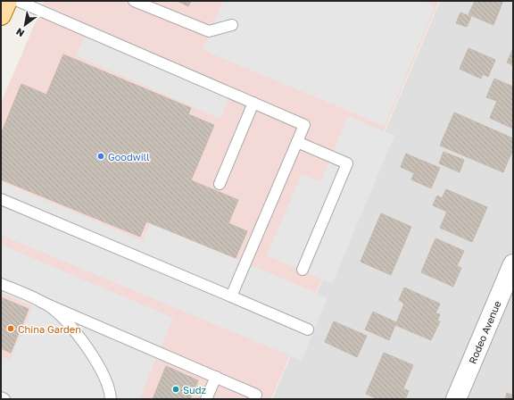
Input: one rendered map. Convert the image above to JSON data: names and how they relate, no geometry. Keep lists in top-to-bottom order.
{
  "streets": {
    "street": ["Rodeo Avenue"]
  },
  "places": ["Goodwill", "China Garden", "Sudz"],
  "north": "bottom left"
}
